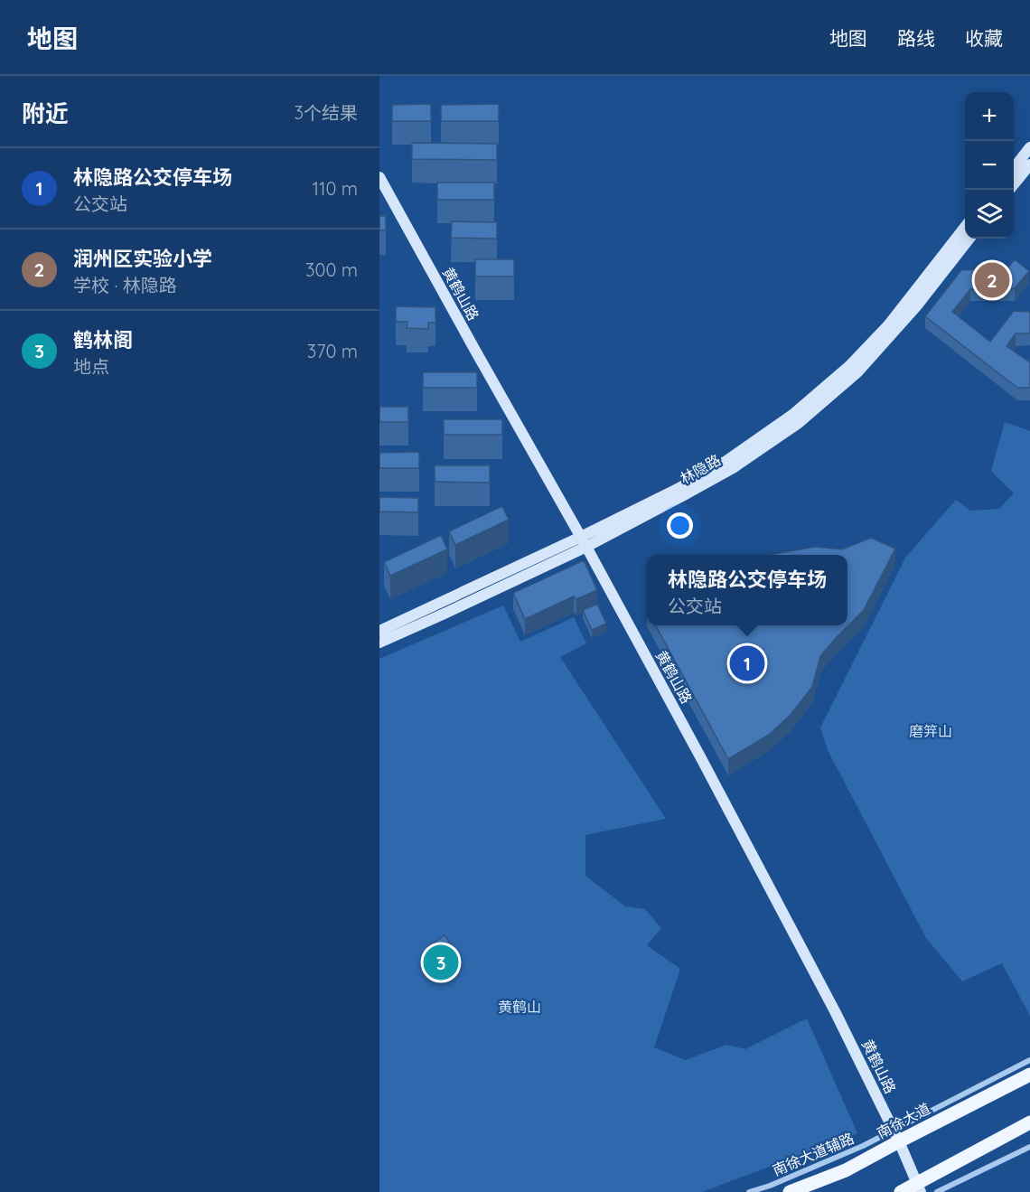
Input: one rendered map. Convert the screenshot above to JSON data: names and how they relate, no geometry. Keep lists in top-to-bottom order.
{
  "streets": {
    "main road": ["南徐大道"],
    "street": ["黄鹤山路", "林隐路", "南徐大道辅路"]
  },
  "crossings": [
    ["黄鹤山路", "林隐路"],
    ["黄鹤山路", "南徐大道"],
    ["黄鹤山路", "南徐大道辅路"],
    ["南徐大道", "南徐大道辅路"]
  ],
  "parks": ["磨笄山", "黄鹤山"],
  "page": {
    "header": "地图",
    "nav": ["地图", "路线", "收藏"],
    "heading": ["附近", "3个结果"],
    "map_buttons": ["+", "−"],
    "list": [
      {
        "mark": "1",
        "name": "林隐路公交停车场",
        "note": "公交站",
        "value": "110 m"
      },
      {
        "mark": "2",
        "name": "润州区实验小学",
        "note": "学校 · 林隐路",
        "value": "300 m"
      },
      {
        "mark": "3",
        "name": "鹤林阁",
        "note": "地点",
        "value": "370 m"
      }
    ],
    "pins": ["2", "1", "3"],
    "popup": ["林隐路公交停车场", "公交站"]
  }
}
